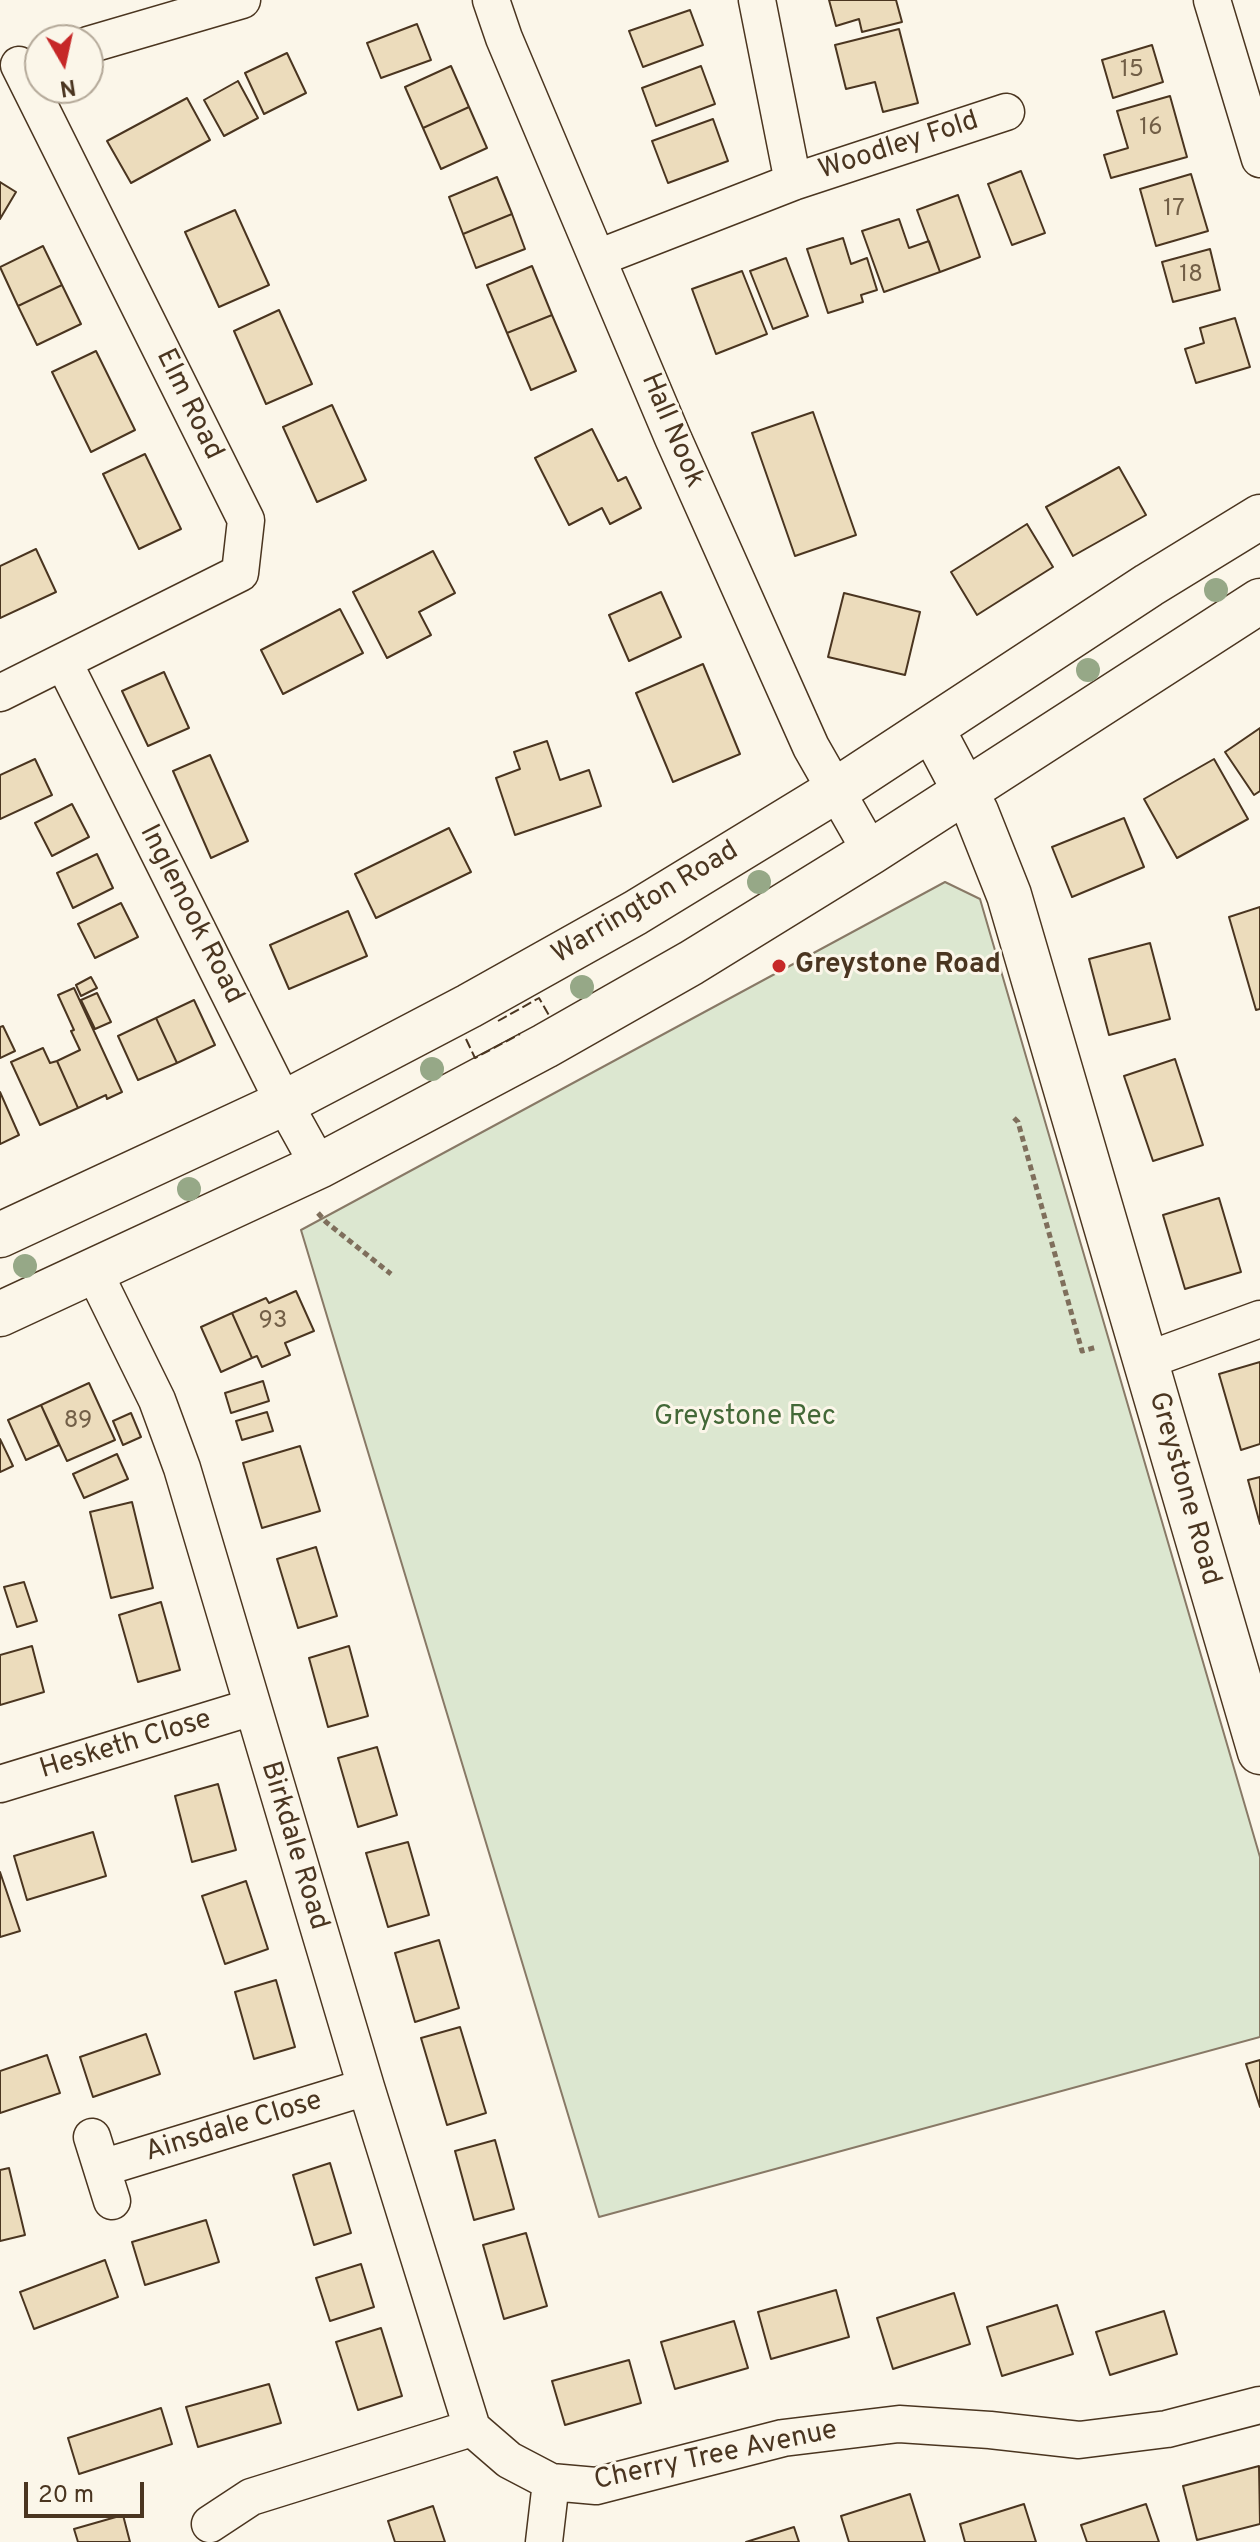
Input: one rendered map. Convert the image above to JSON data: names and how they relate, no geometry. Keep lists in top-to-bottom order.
{
  "streets": {
    "main road": ["Warrington Road", "Greystone Road"],
    "street": [
      "Woodley Fold",
      "Elm Road",
      "Hall Nook",
      "Inglenook Road",
      "Hesketh Close",
      "Birkdale Road",
      "Ainsdale Close",
      "Cherry Tree Avenue"
    ]
  },
  "crossings": [
    ["Woodley Fold", "Hall Nook"],
    ["Elm Road", "Inglenook Road"],
    ["Hall Nook", "Warrington Road"],
    ["Warrington Road", "Inglenook Road"],
    ["Warrington Road", "Greystone Road"],
    ["Hesketh Close", "Birkdale Road"],
    ["Birkdale Road", "Ainsdale Close"],
    ["Birkdale Road", "Cherry Tree Avenue"]
  ],
  "parks": ["Greystone Rec"],
  "places": ["Greystone Road"],
  "house_numbers": [
    "15",
    "16",
    "17",
    "18",
    "93",
    "89"
  ],
  "scale_bar": "20 m",
  "north": "bottom"
}
